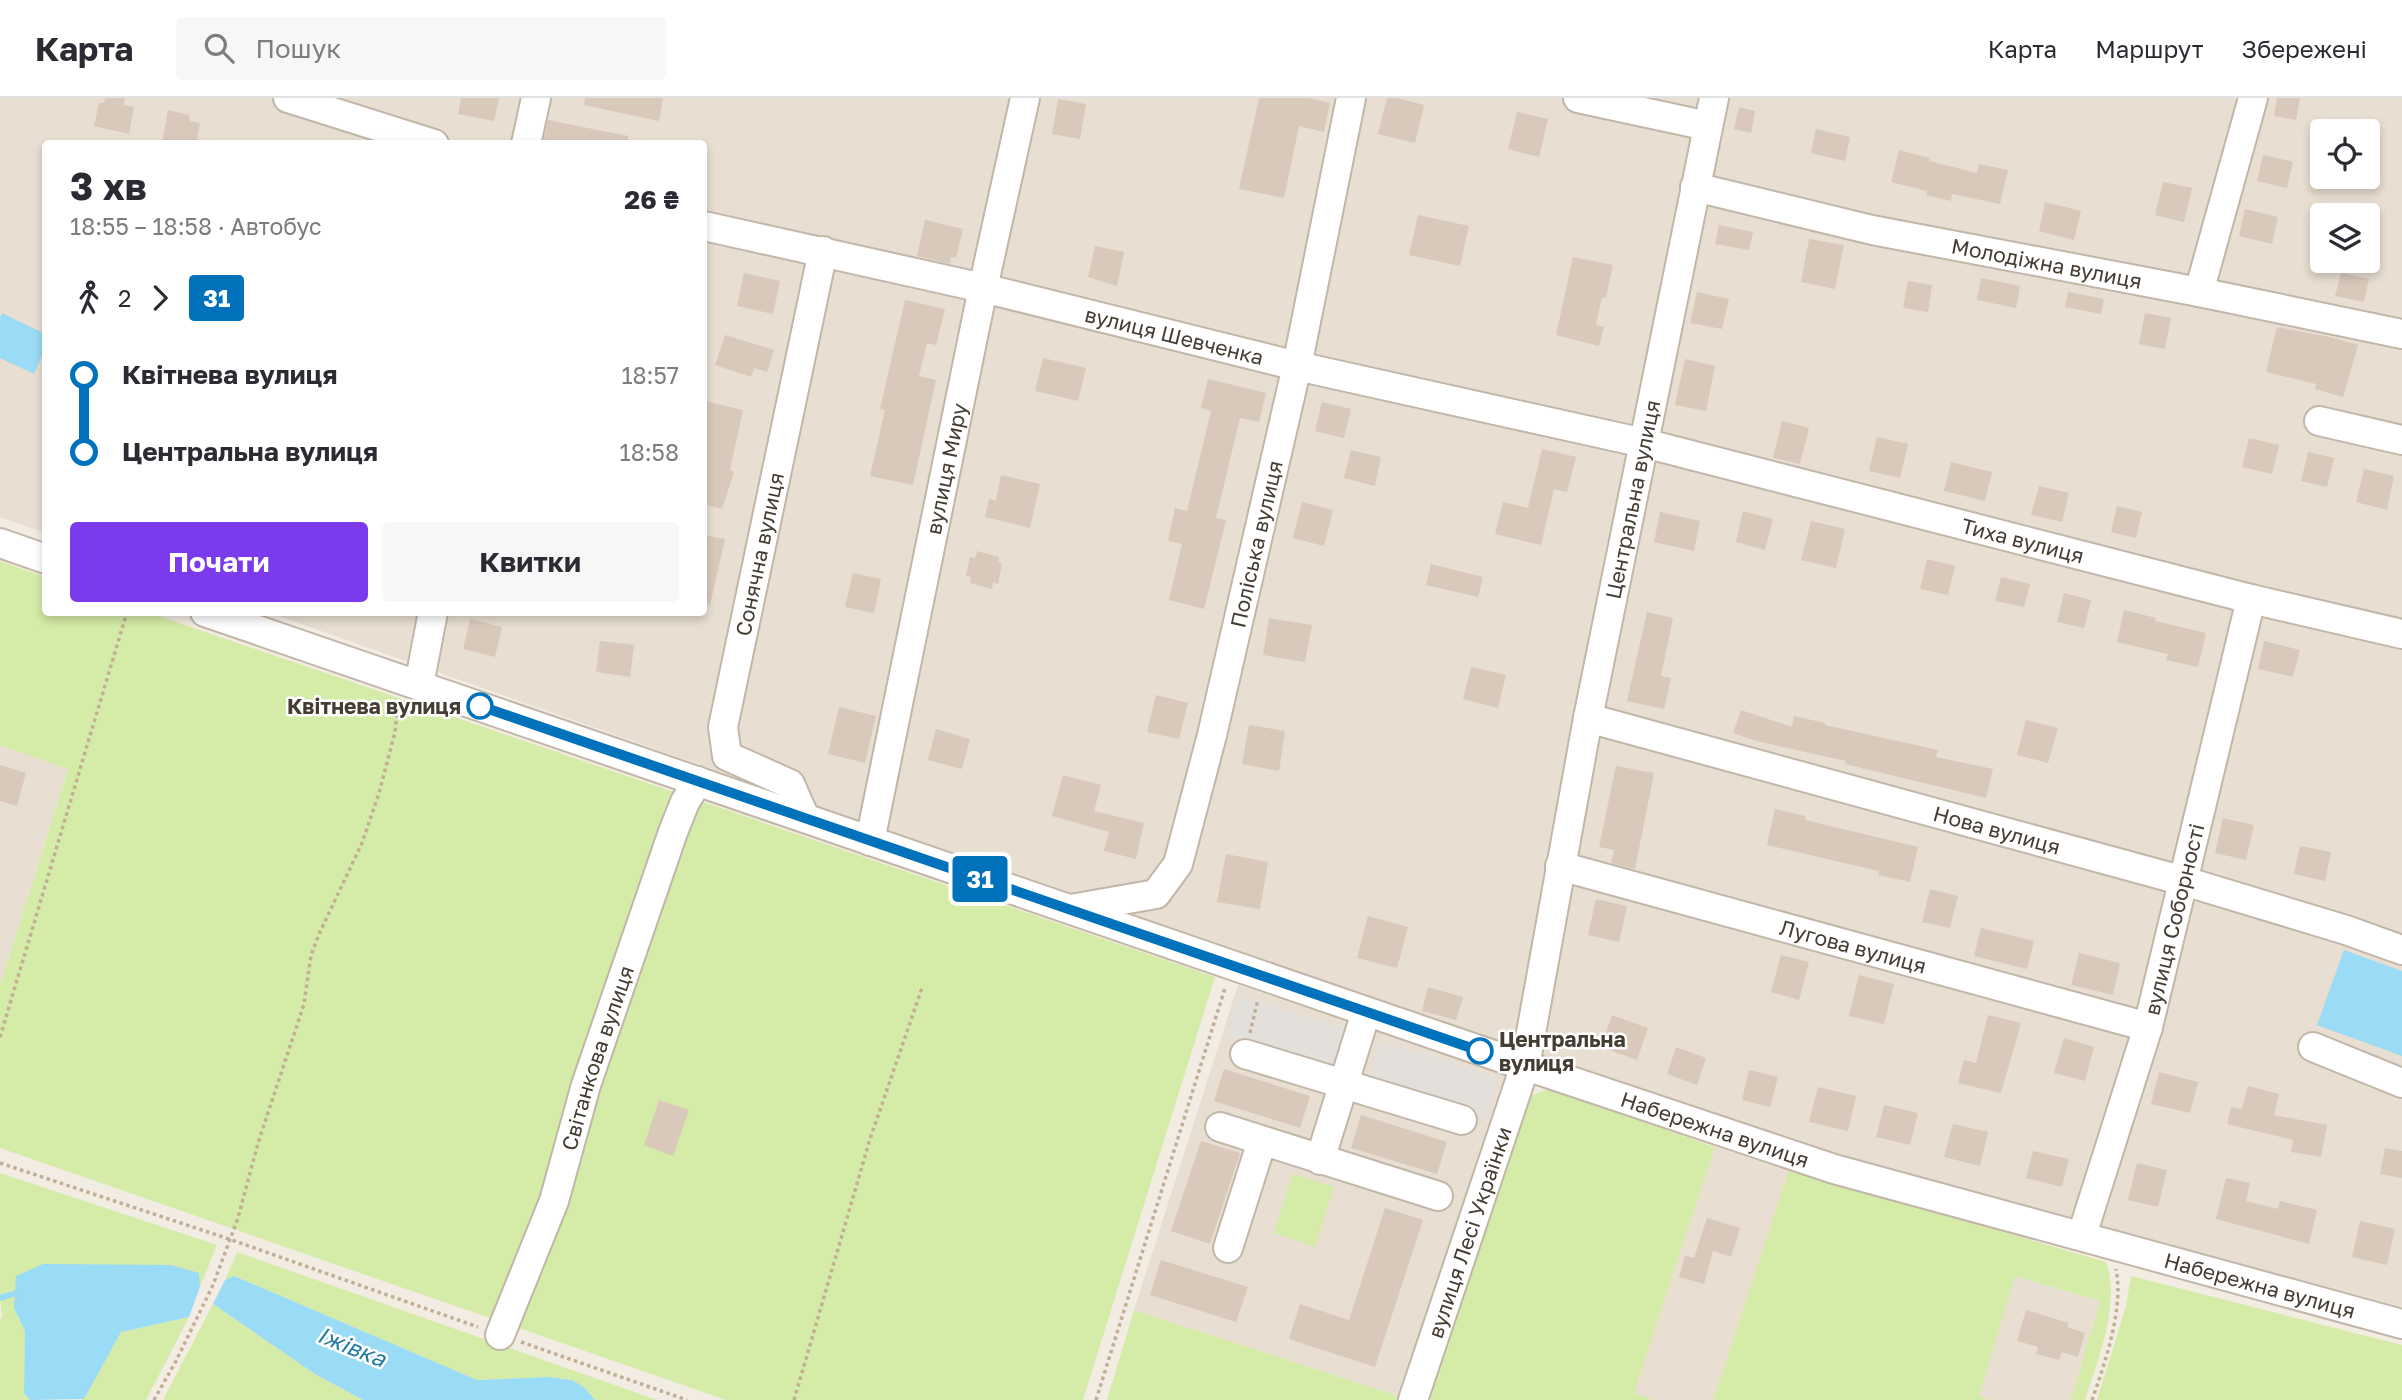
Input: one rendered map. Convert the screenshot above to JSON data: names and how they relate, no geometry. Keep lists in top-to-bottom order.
{
  "streets": {
    "street": [
      "Молодіжна вулиця",
      "вулиця Шевченка",
      "вулиця Миру",
      "Центральна вулиця",
      "Тиха вулиця",
      "Поліська вулиця",
      "Сонячна вулиця",
      "Нова вулиця",
      "вулиця Соборності",
      "Лугова вулиця",
      "Світанкова вулиця",
      "Набережна вулиця",
      "вулиця Лесі Українки"
    ]
  },
  "crossings": [
    ["Молодіжна вулиця", "Центральна вулиця"],
    ["вулиця Шевченка", "вулиця Миру"],
    ["вулиця Шевченка", "Центральна вулиця"],
    ["вулиця Шевченка", "Тиха вулиця"],
    ["вулиця Шевченка", "Поліська вулиця"],
    ["вулиця Шевченка", "Сонячна вулиця"],
    ["вулиця Миру", "Набережна вулиця"],
    ["Центральна вулиця", "Тиха вулиця"],
    ["Центральна вулиця", "Нова вулиця"],
    ["Центральна вулиця", "Лугова вулиця"],
    ["Центральна вулиця", "Набережна вулиця"],
    ["Центральна вулиця", "вулиця Лесі Українки"],
    ["Тиха вулиця", "вулиця Соборності"],
    ["Поліська вулиця", "Набережна вулиця"],
    ["Сонячна вулиця", "Набережна вулиця"],
    ["Нова вулиця", "вулиця Соборності"],
    ["вулиця Соборності", "Лугова вулиця"],
    ["вулиця Соборності", "Набережна вулиця"],
    ["Світанкова вулиця", "Набережна вулиця"],
    ["Набережна вулиця", "вулиця Лесі Українки"]
  ],
  "water": ["Іжівка"],
  "places": ["Квітнева вулиця", "Центральна вулиця"],
  "lines": ["bus line 31"],
  "page": {
    "header": "Карта",
    "search": "Пошук",
    "nav": ["Карта", "Маршрут", "Збережені"],
    "on_map": "31",
    "heading": ["3 хв", "18:55 – 18:58 · Автобус", "26 ₴"],
    "legs": ["2", "31"],
    "list": [
      {
        "name": "Квітнева вулиця",
        "value": "18:57"
      },
      {
        "name": "Центральна вулиця",
        "value": "18:58"
      }
    ],
    "buttons": ["Почати", "Квитки"]
  }
}
